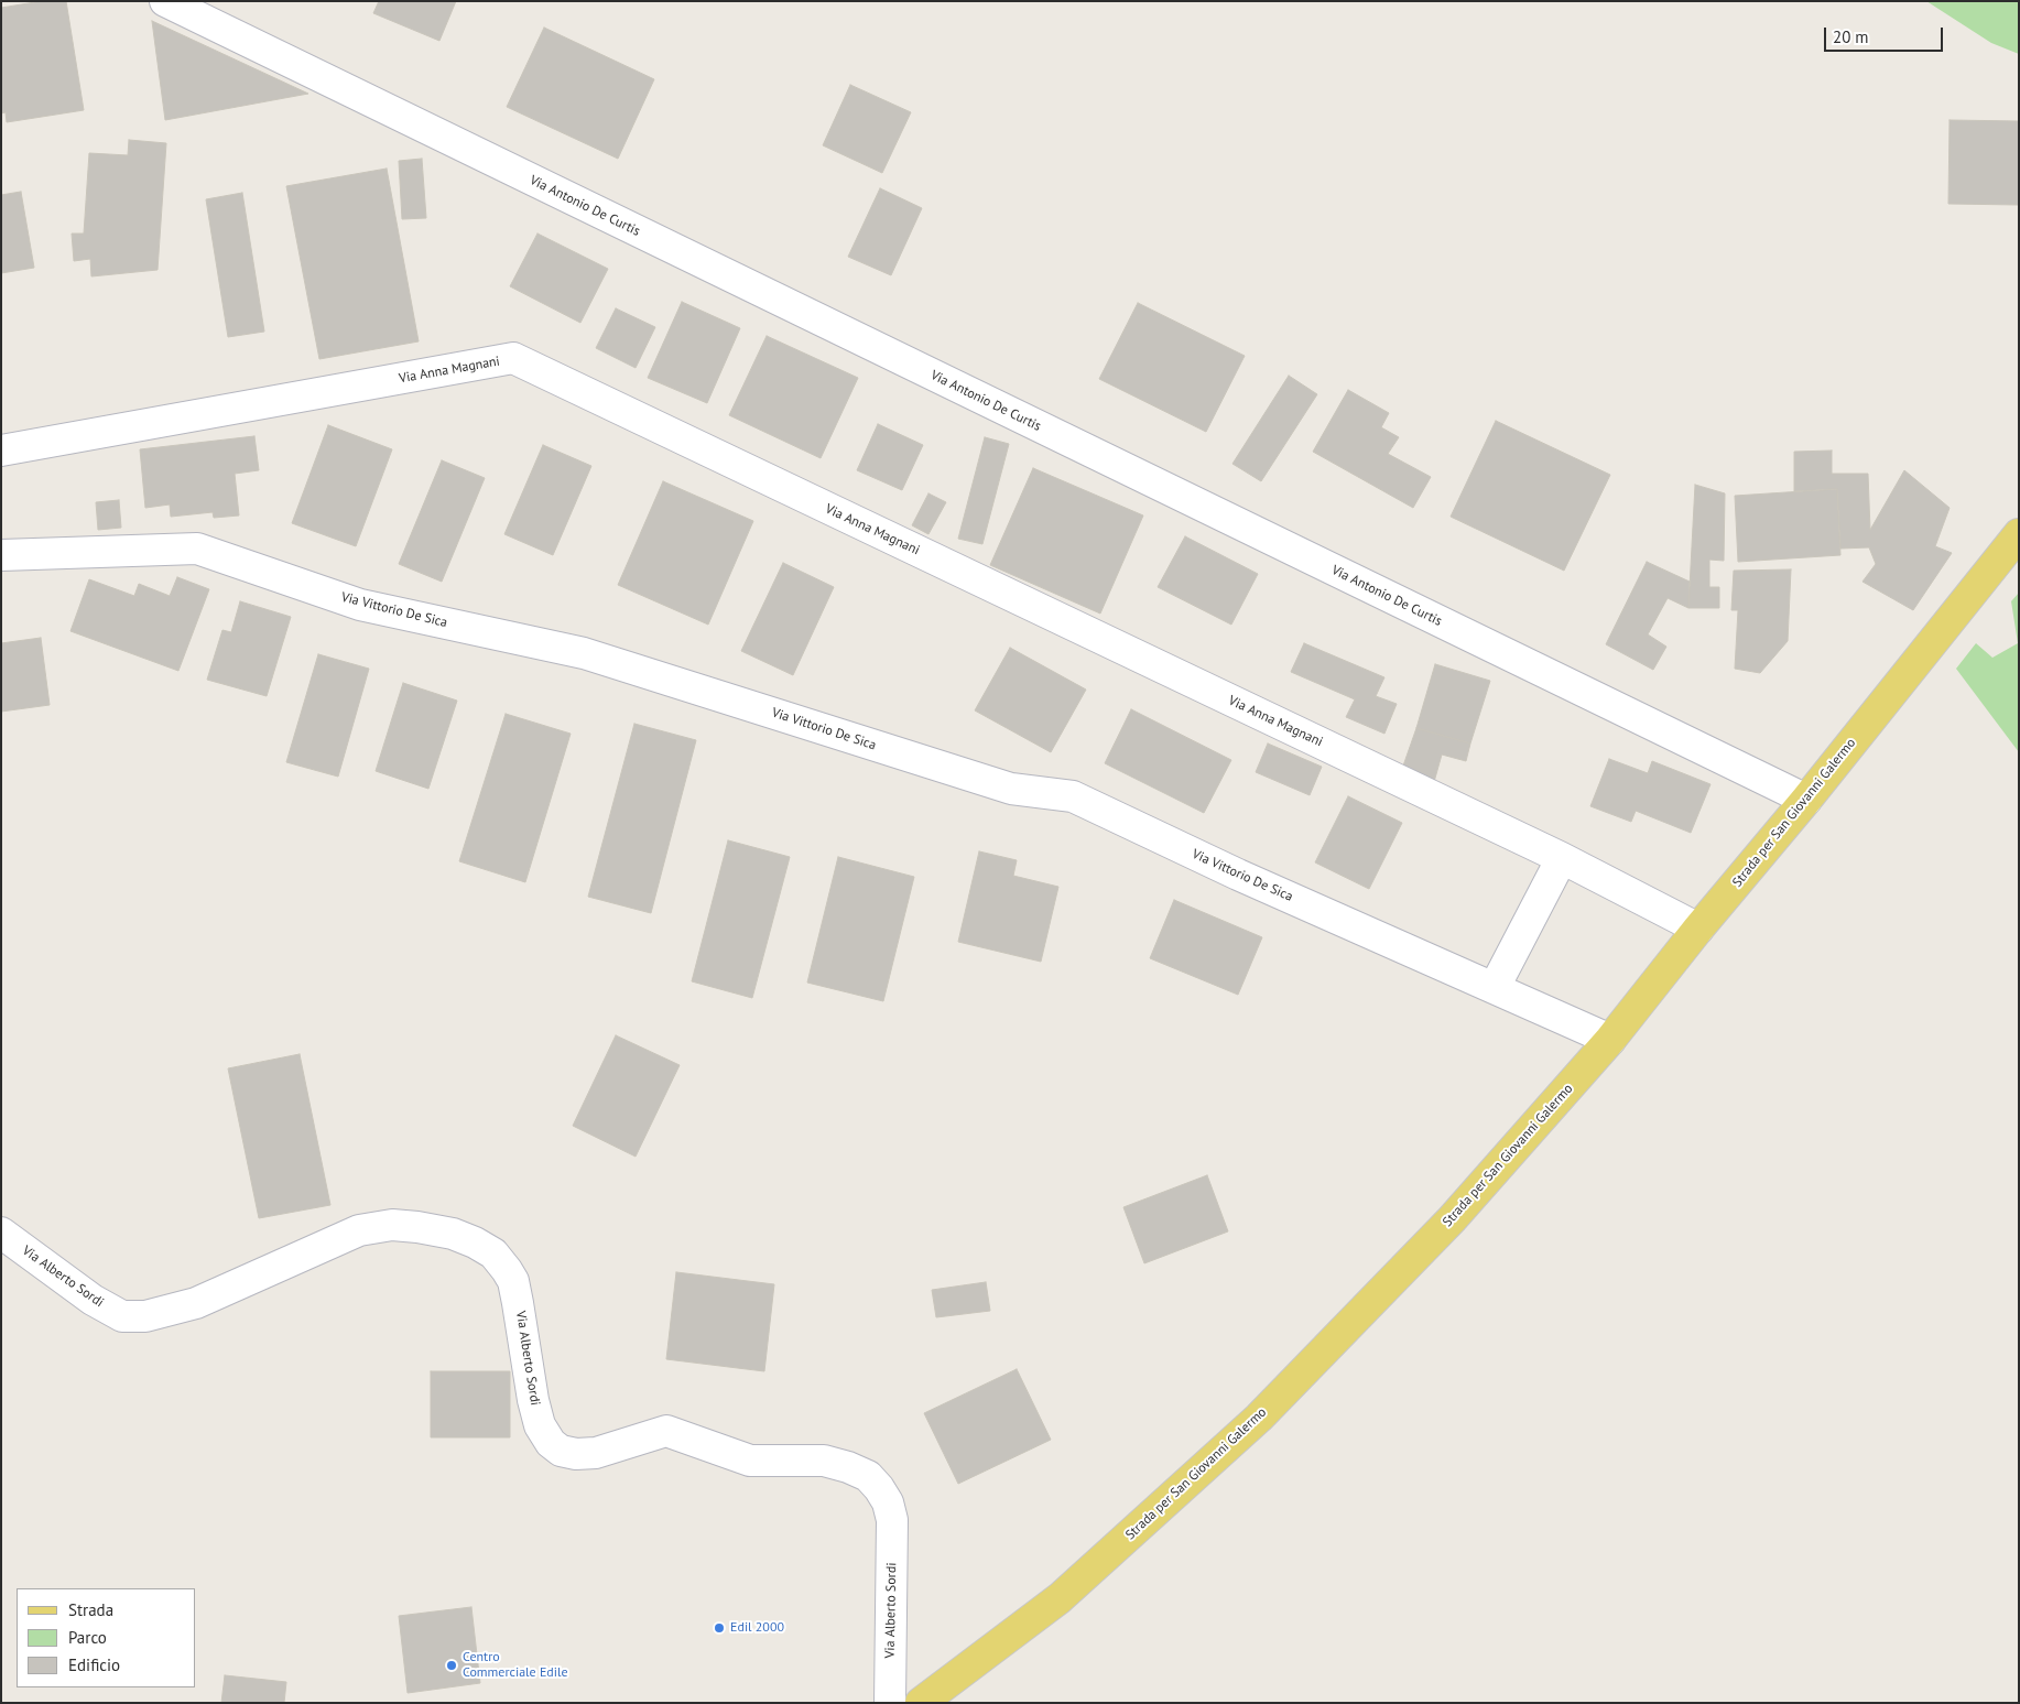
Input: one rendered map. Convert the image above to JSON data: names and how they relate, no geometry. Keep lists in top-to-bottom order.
{
  "streets": {
    "main road": ["Strada per San Giovanni Galermo"],
    "street": [
      "Via Antonio De Curtis",
      "Via Anna Magnani",
      "Via Vittorio De Sica",
      "Via Alberto Sordi"
    ]
  },
  "crossings": [
    ["Via Antonio De Curtis", "Strada per San Giovanni Galermo"],
    ["Via Anna Magnani", "Strada per San Giovanni Galermo"],
    ["Via Vittorio De Sica", "Strada per San Giovanni Galermo"]
  ],
  "places": ["Edil 2000", "Centro Commerciale Edile"],
  "legend": ["Strada", "Parco", "Edificio"],
  "scale_bar": "20 m"
}
